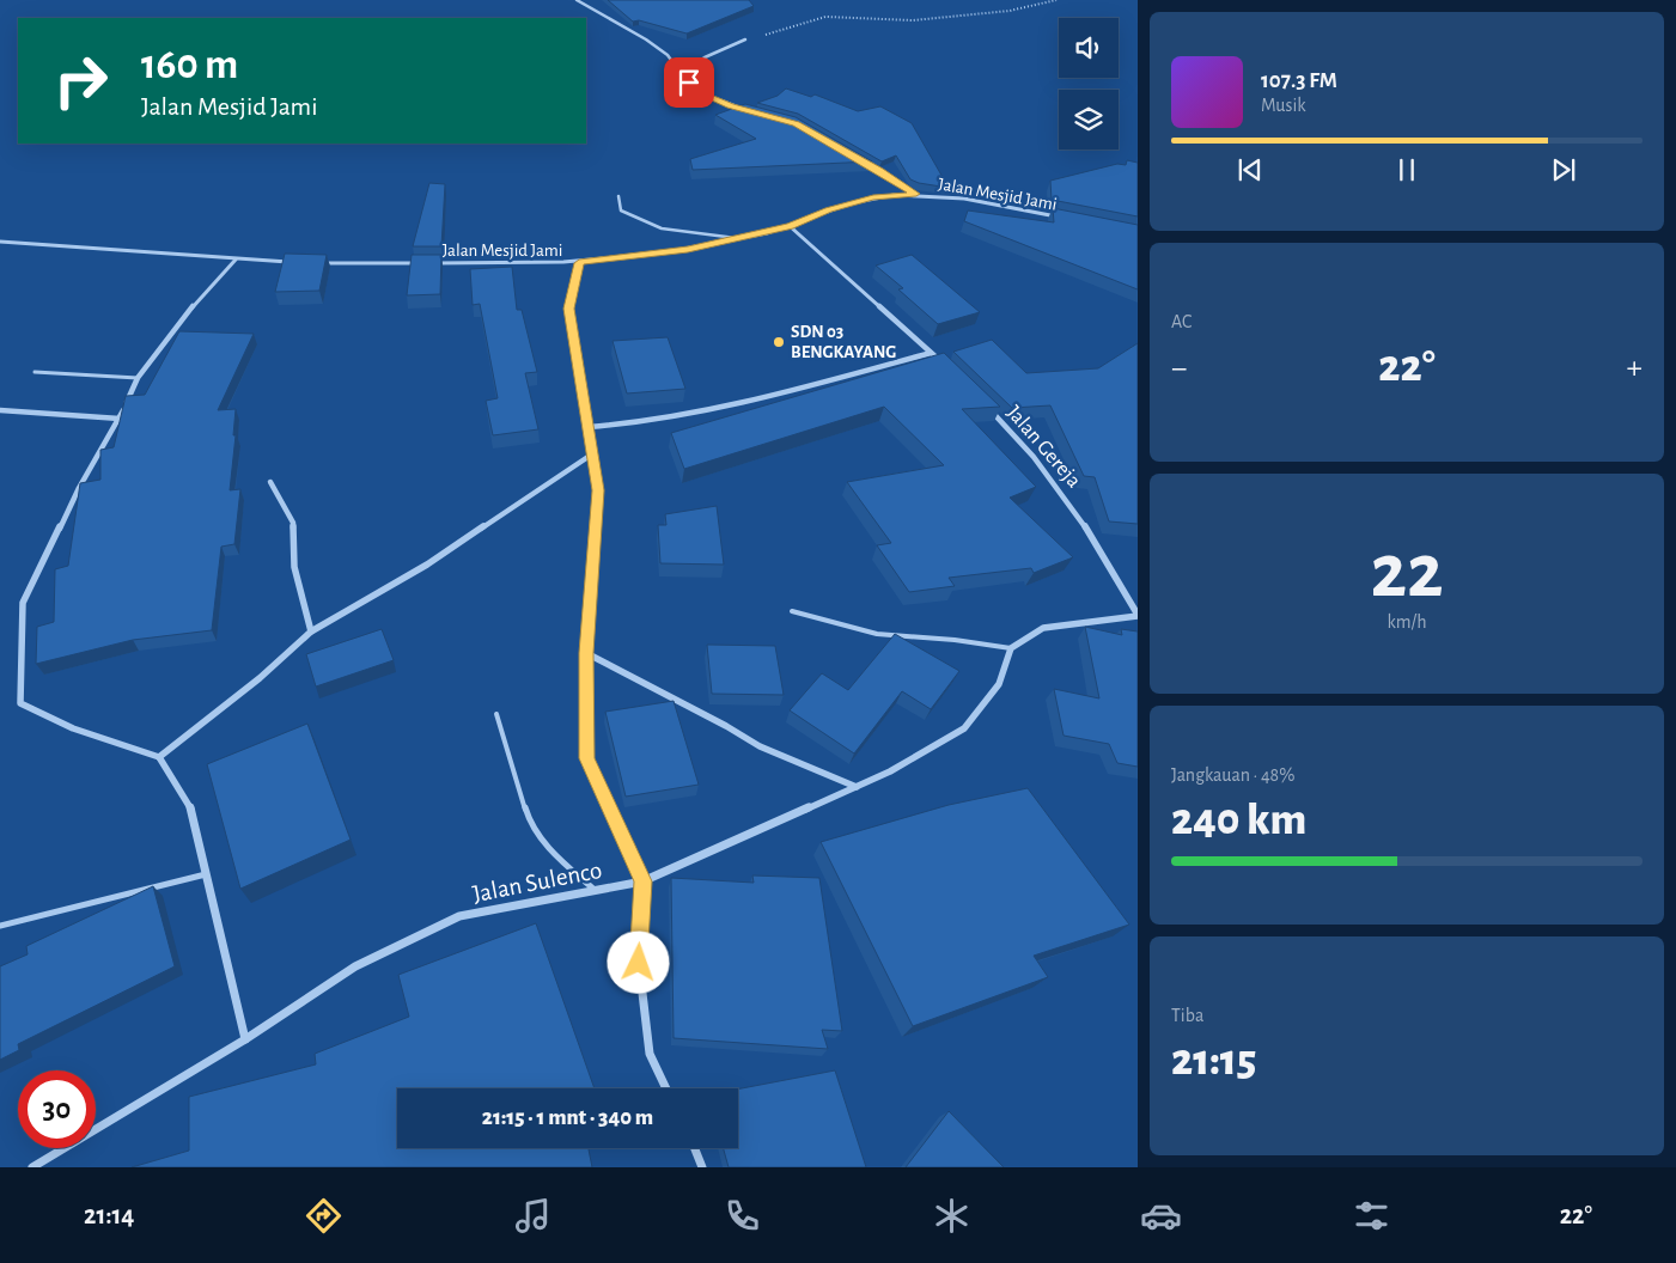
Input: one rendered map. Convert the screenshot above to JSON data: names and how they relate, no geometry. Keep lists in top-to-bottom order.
{
  "streets": {
    "street": ["Jalan Mesjid Jami", "Jalan Gereja", "Jalan Sulenco"]
  },
  "places": ["SDN 03 BENGKAYANG"],
  "page": {
    "turn": ["160 m", "Jalan Mesjid Jami"],
    "song": ["107.3 FM", "Musik"],
    "tile": [
      "AC",
      ["22", "km/h"],
      ["Jangkauan · 48%", "240 km"],
      ["Tiba", "21:15"]
    ],
    "heat": ["−", "22°", "+"],
    "limit": "30",
    "trip": "21:15 · 1 mnt · 340 m",
    "tabs": ["21:14", "22°"]
  }
}
